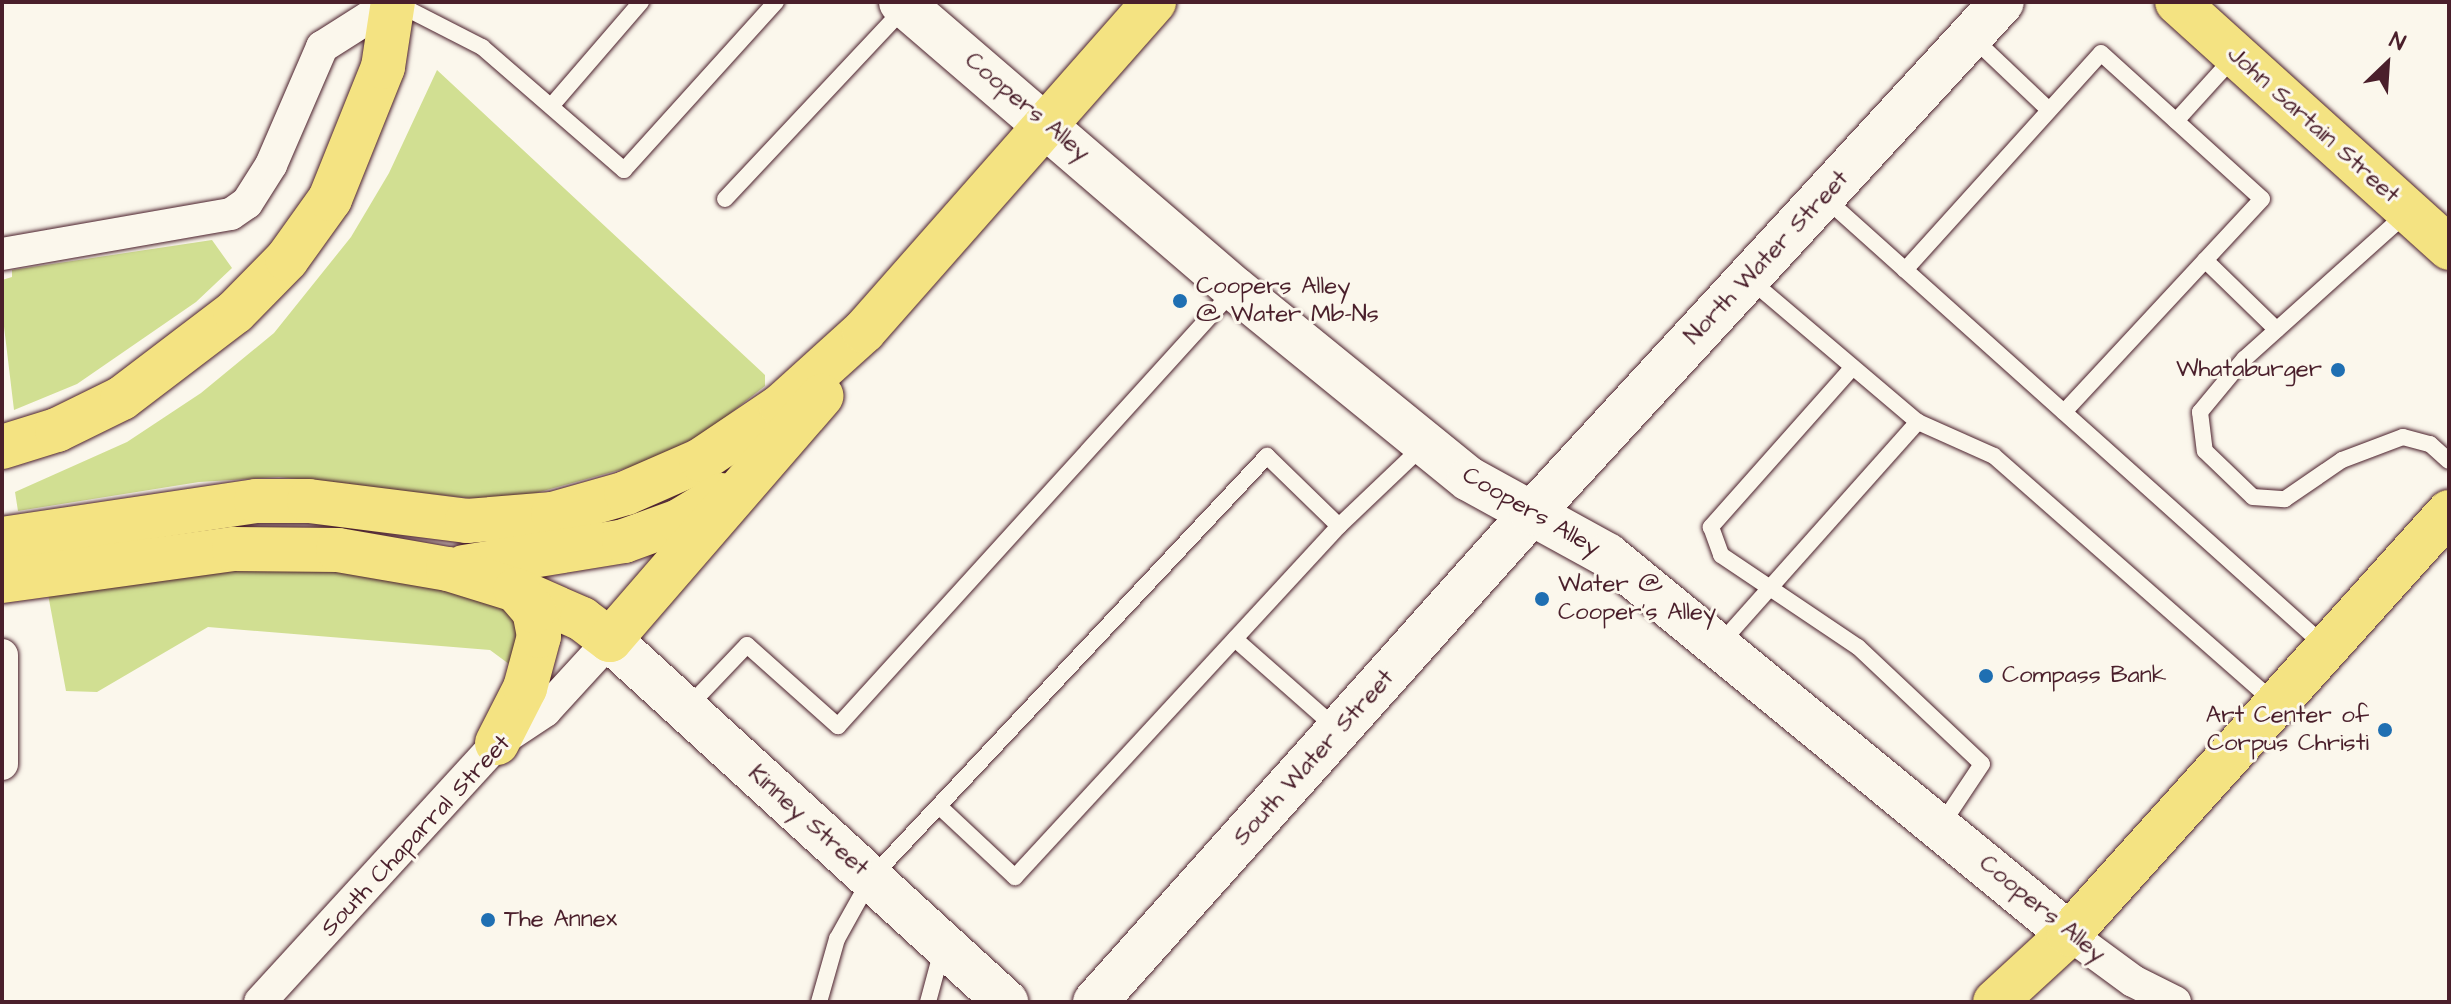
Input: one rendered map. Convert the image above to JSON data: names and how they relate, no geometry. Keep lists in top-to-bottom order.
{
  "streets": {
    "main road": ["John Sartain Street"],
    "street": [
      "Coopers Alley",
      "North Water Street",
      "South Water Street",
      "Kinney Street",
      "South Chaparral Street"
    ]
  },
  "crossings": [
    ["Coopers Alley", "North Water Street"],
    ["Coopers Alley", "South Water Street"],
    ["North Water Street", "South Water Street"],
    ["Kinney Street", "South Chaparral Street"]
  ],
  "places": [
    "Coopers Alley @ Water Mb-Ns",
    "Whataburger",
    "Water @ Cooper's Alley",
    "Compass Bank",
    "Art Center of Corpus Christi",
    "The Annex"
  ],
  "north": "top right"
}
